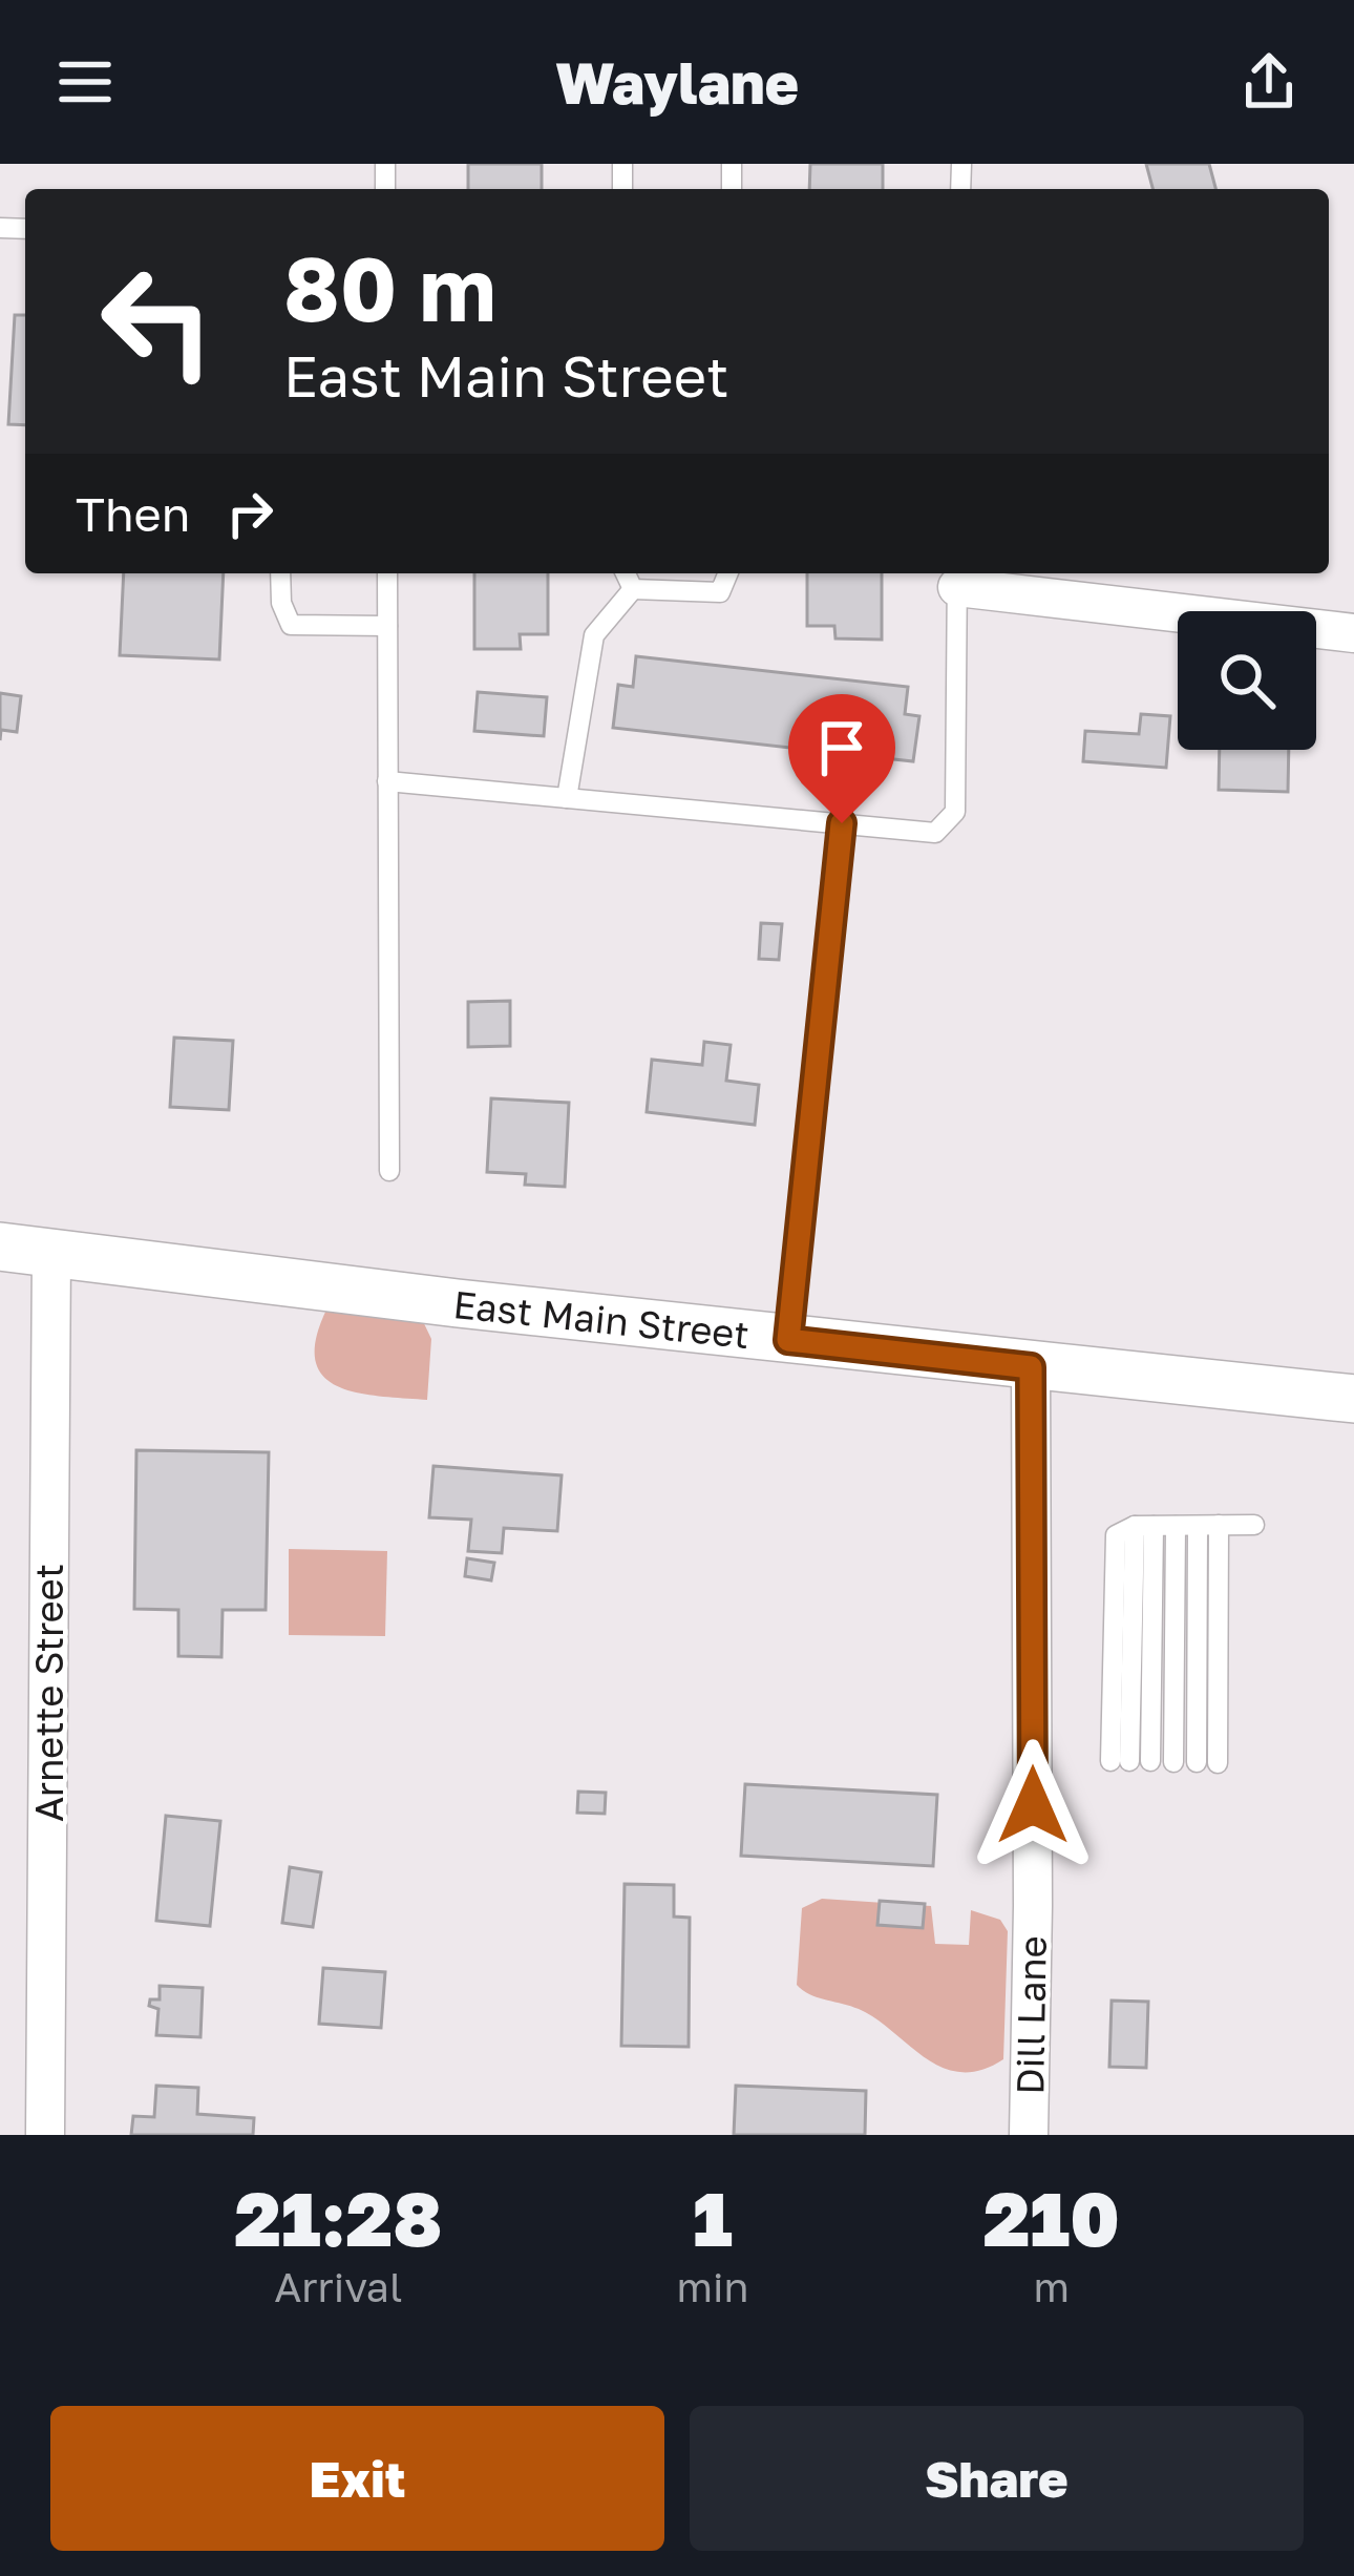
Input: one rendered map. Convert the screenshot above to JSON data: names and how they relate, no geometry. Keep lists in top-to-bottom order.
{
  "streets": {
    "street": ["East Main Street", "Arnette Street", "Dill Lane"]
  },
  "crossings": [
    ["East Main Street", "Arnette Street"],
    ["East Main Street", "Dill Lane"]
  ],
  "page": {
    "header": "Waylane",
    "turn": ["80 m", "East Main Street"],
    "then": "Then",
    "eta": [
      "21:28",
      "Arrival",
      "1",
      "min",
      "210",
      "m"
    ],
    "buttons": ["Exit", "Share"]
  }
}
